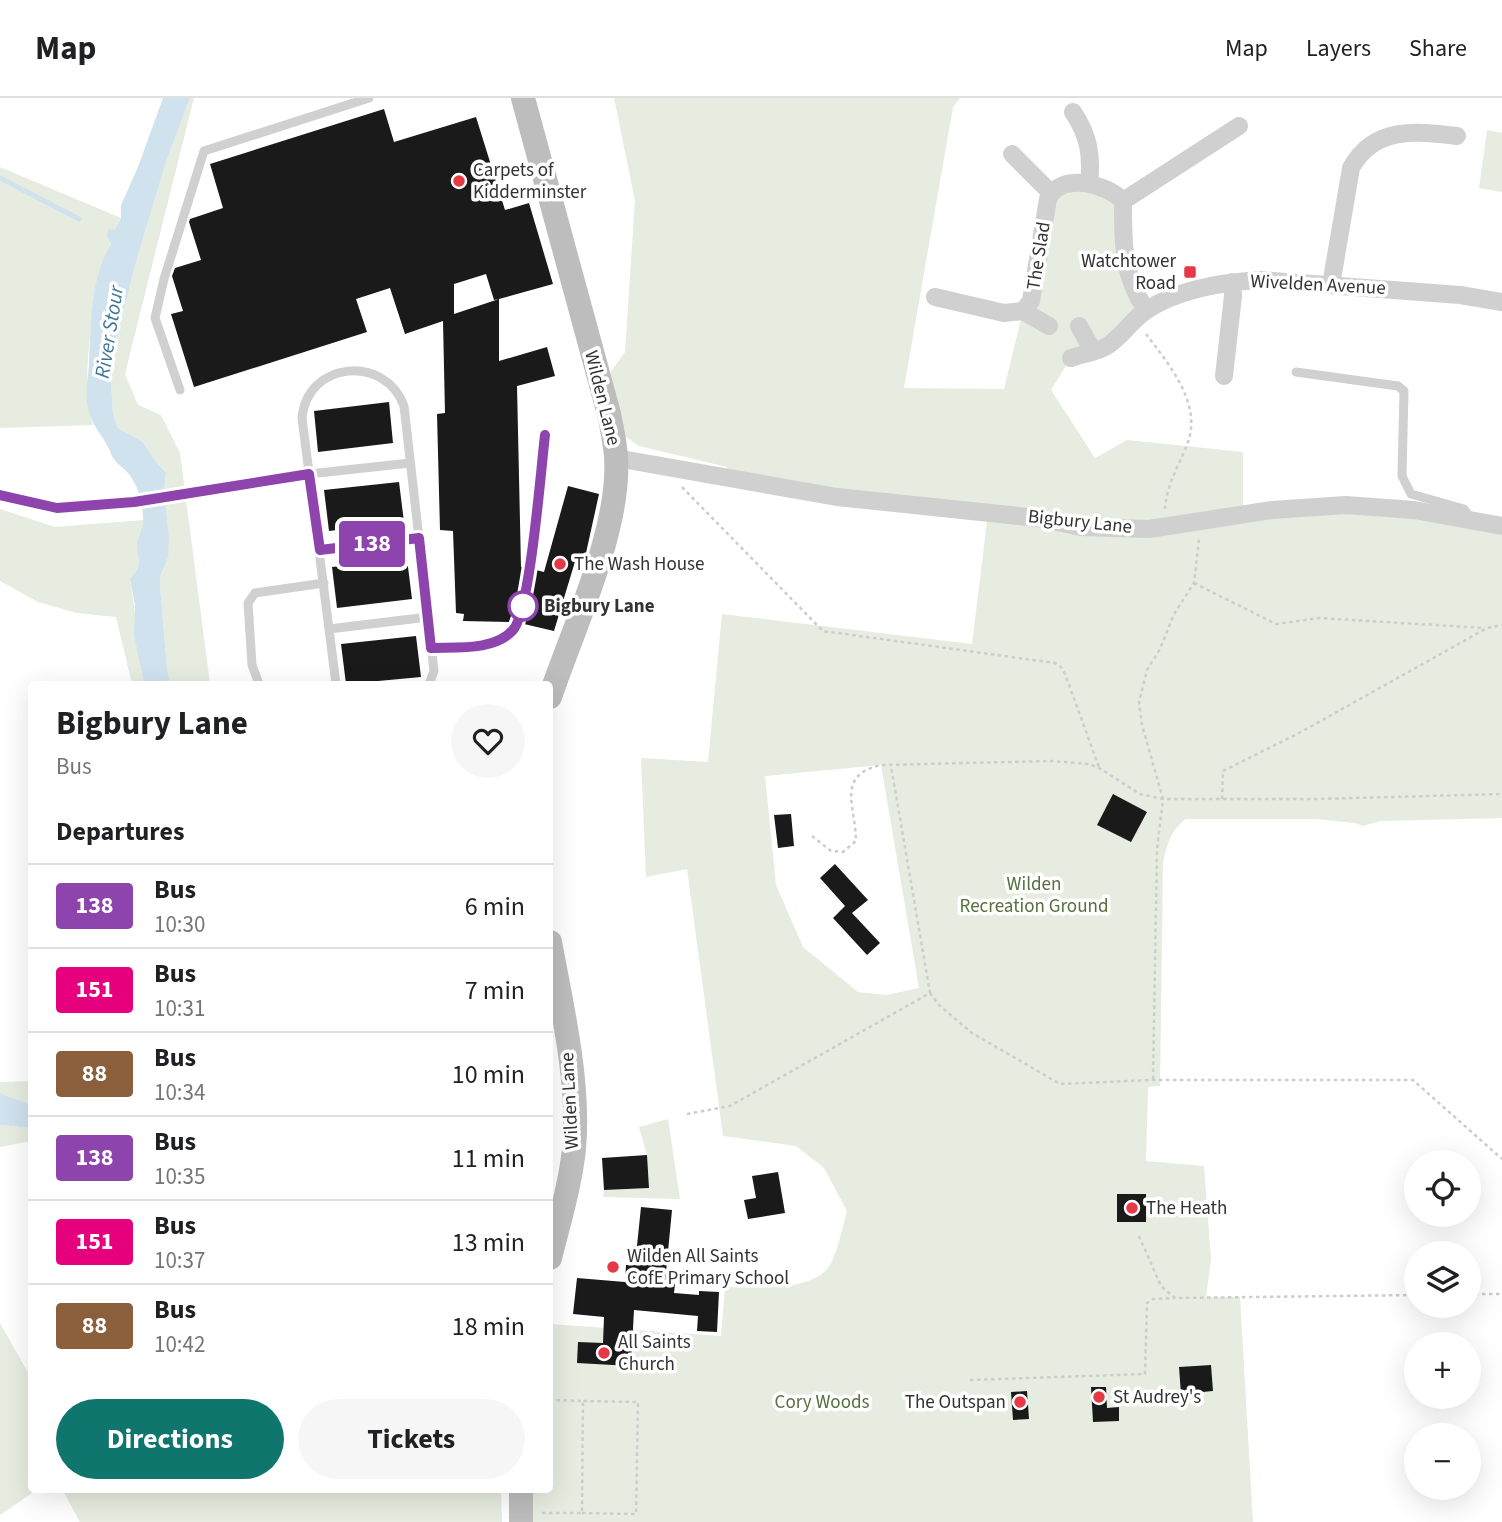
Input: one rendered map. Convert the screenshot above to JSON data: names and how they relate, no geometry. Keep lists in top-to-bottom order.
{
  "streets": {
    "street": [
      "The Slad",
      "Wivelden Avenue",
      "Wilden Lane",
      "Bigbury Lane"
    ]
  },
  "crossings": [
    ["Wilden Lane", "Bigbury Lane"]
  ],
  "water": ["River Stour"],
  "parks": ["Wilden Recreation Ground", "Cory Woods"],
  "places": {
    "other": [
      "Carpets of Kidderminster",
      "The Wash House",
      "Bigbury Lane",
      "The Heath",
      "Wilden All Saints CofE Primary School",
      "All Saints Church",
      "St Audrey's",
      "The Outspan"
    ],
    "transit": ["Watchtower Road"]
  },
  "lines": ["bus line 138"],
  "page": {
    "header": "Map",
    "nav": ["Map", "Layers", "Share"],
    "on_map": "138",
    "heading": [
      ["Bigbury Lane", "Bus"],
      "Departures"
    ],
    "list": [
      {
        "mark": "138",
        "name": "Bus",
        "note": "10:30",
        "value": "6 min"
      },
      {
        "mark": "151",
        "name": "Bus",
        "note": "10:31",
        "value": "7 min"
      },
      {
        "mark": "88",
        "name": "Bus",
        "note": "10:34",
        "value": "10 min"
      },
      {
        "mark": "138",
        "name": "Bus",
        "note": "10:35",
        "value": "11 min"
      },
      {
        "mark": "151",
        "name": "Bus",
        "note": "10:37",
        "value": "13 min"
      },
      {
        "mark": "88",
        "name": "Bus",
        "note": "10:42",
        "value": "18 min"
      }
    ],
    "map_buttons": ["+", "−"],
    "buttons": ["Directions", "Tickets"]
  }
}
